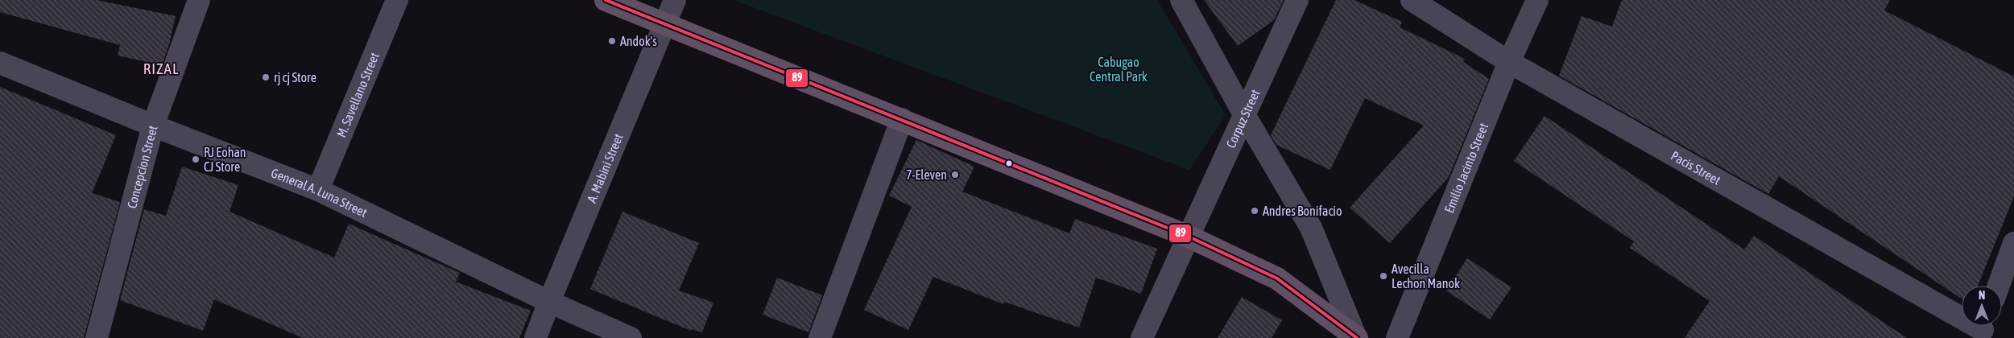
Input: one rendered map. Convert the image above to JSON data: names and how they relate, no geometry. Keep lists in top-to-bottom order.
{
  "streets": {
    "street": [
      "M. Savellano Street",
      "Corpuz Street",
      "Concepcion Street",
      "Pacis Street",
      "Emilio Jacinto Street",
      "A. Mabini Street",
      "General A. Luna Street"
    ]
  },
  "crossings": [
    ["M. Savellano Street", "General A. Luna Street"],
    ["Concepcion Street", "General A. Luna Street"],
    ["Pacis Street", "Emilio Jacinto Street"],
    ["A. Mabini Street", "General A. Luna Street"]
  ],
  "districts": ["RIZAL"],
  "parks": ["Cabugao Central Park"],
  "places": [
    "Andok's",
    "rj cj Store",
    "RJ Eohan CJ Store",
    "7-Eleven",
    "Andres Bonifacio",
    "Avecilla Lechon Manok"
  ],
  "lines": ["transit line 89"],
  "north": "top"
}
